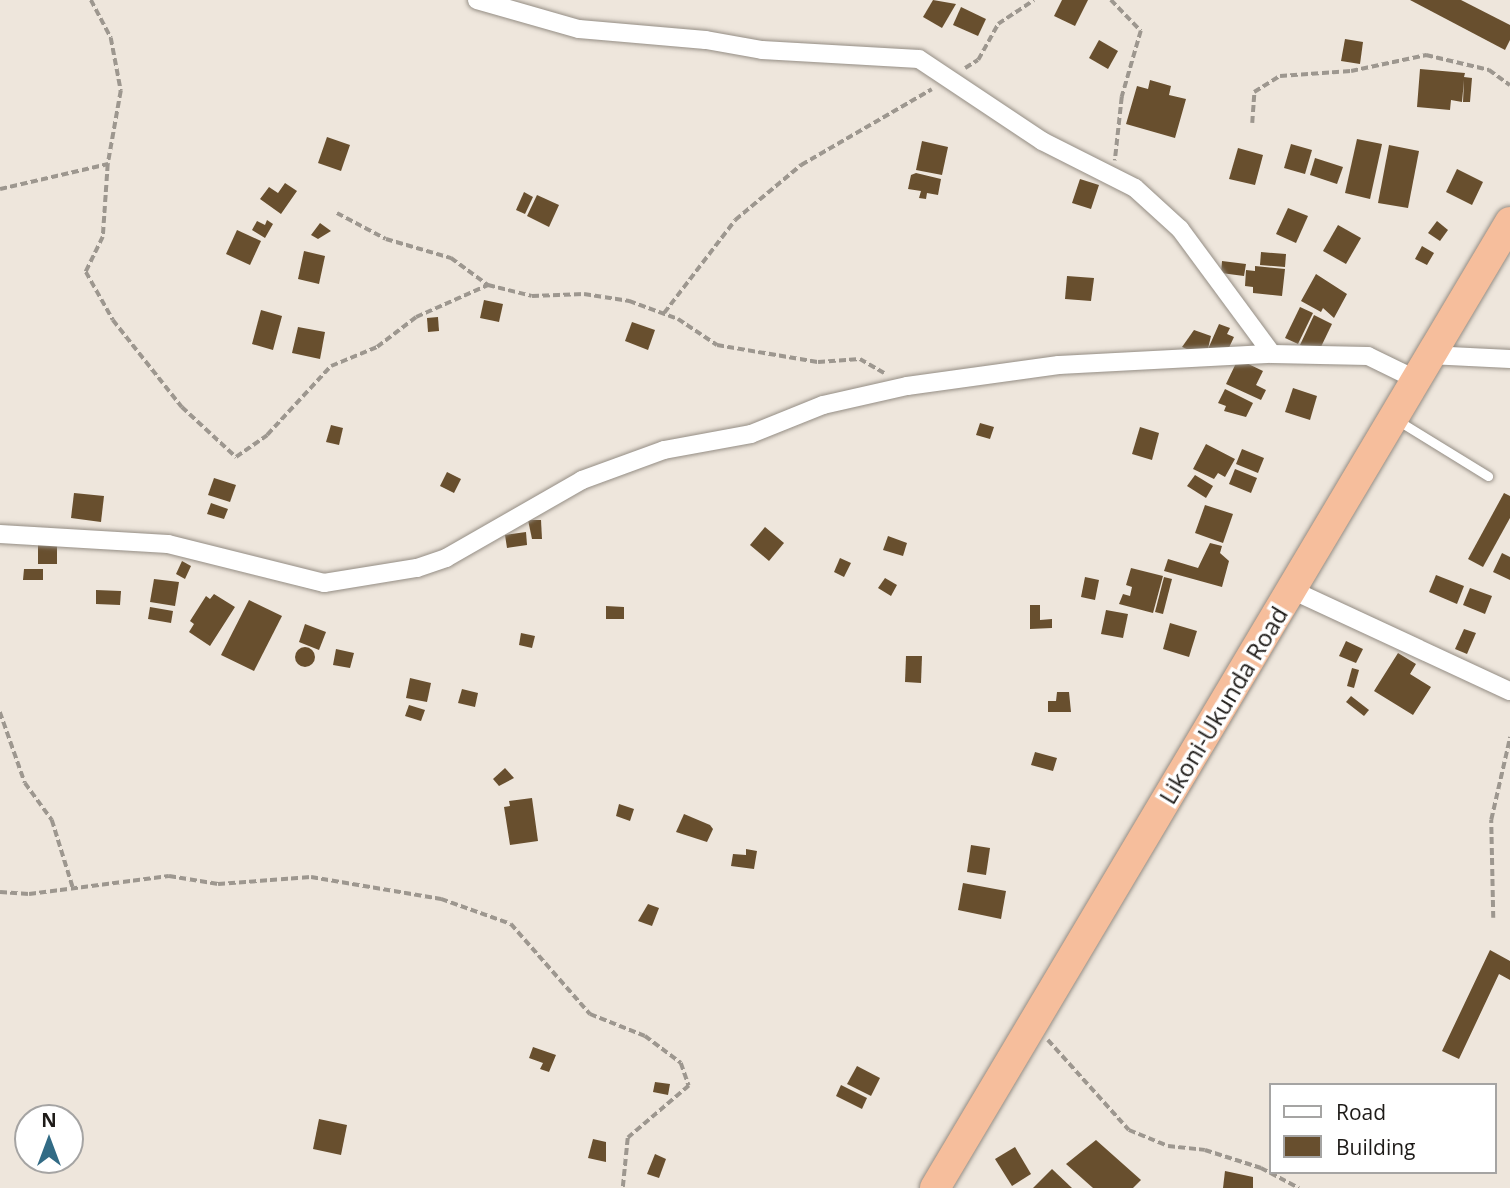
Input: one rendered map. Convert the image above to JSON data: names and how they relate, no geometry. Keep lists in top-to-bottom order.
{
  "streets": {
    "highway": ["Likoni-Ukunda Road"]
  },
  "legend": ["Road", "Building"],
  "north": "top"
}
